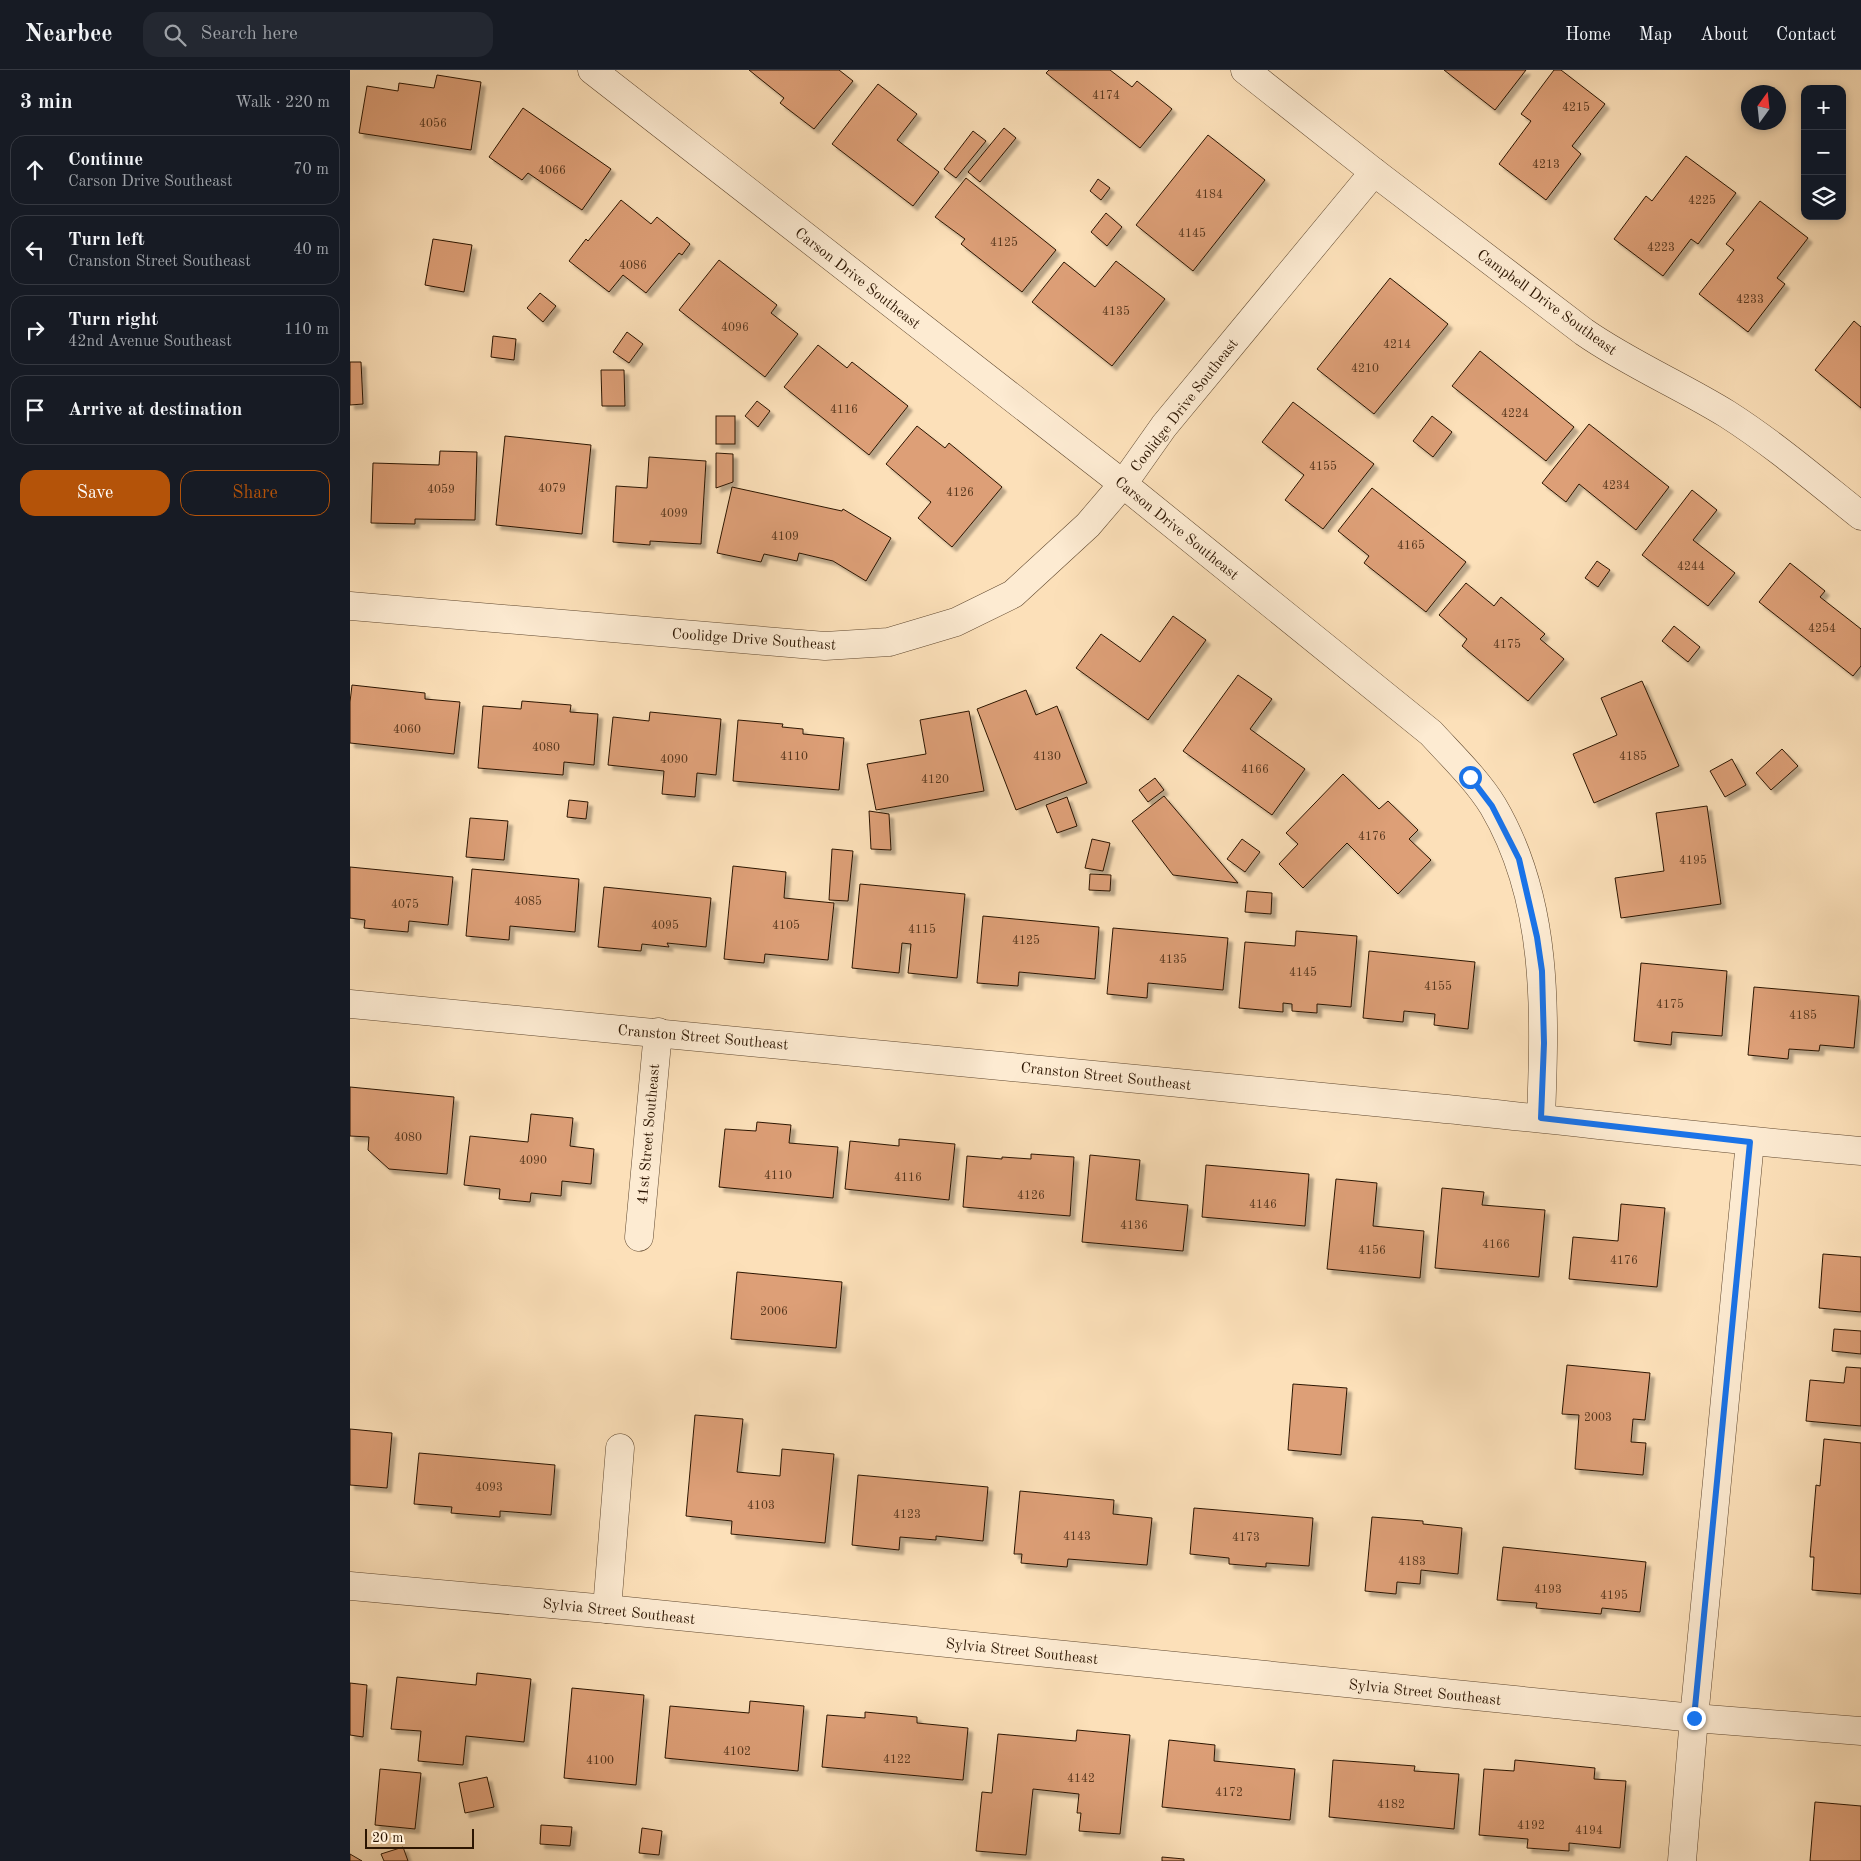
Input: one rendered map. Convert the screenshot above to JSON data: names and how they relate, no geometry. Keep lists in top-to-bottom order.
{
  "streets": {
    "street": [
      "Carson Drive Southeast",
      "Campbell Drive Southeast",
      "Coolidge Drive Southeast",
      "Cranston Street Southeast",
      "41st Street Southeast",
      "Sylvia Street Southeast"
    ]
  },
  "crossings": [
    ["Carson Drive Southeast", "Coolidge Drive Southeast"],
    ["Carson Drive Southeast", "Cranston Street Southeast"],
    ["Campbell Drive Southeast", "Coolidge Drive Southeast"],
    ["Cranston Street Southeast", "41st Street Southeast"]
  ],
  "house_numbers": [
    "4174",
    "4215",
    "4056",
    "4213",
    "4066",
    "4184",
    "4225",
    "4145",
    "4125",
    "4223",
    "4086",
    "4233",
    "4135",
    "4096",
    "4214",
    "4210",
    "4116",
    "4224",
    "4155",
    "4234",
    "4079",
    "4059",
    "4126",
    "4099",
    "4109",
    "4165",
    "4244",
    "4254",
    "4175",
    "4060",
    "4080",
    "4110",
    "4130",
    "4185",
    "4090",
    "4166",
    "4120",
    "4176",
    "4195",
    "4085",
    "4075",
    "4095",
    "4105",
    "4115",
    "4125",
    "4135",
    "4145",
    "4155",
    "4175",
    "4185",
    "4080",
    "4090",
    "4110",
    "4116",
    "4126",
    "4146",
    "4136",
    "4166",
    "4156",
    "4176",
    "2006",
    "2003",
    "4093",
    "4103",
    "4123",
    "4143",
    "4173",
    "4183",
    "4193",
    "4195",
    "4102",
    "4122",
    "4100",
    "4142",
    "4172",
    "4182",
    "4192",
    "4194"
  ],
  "scale_bar": "20 m",
  "north": "top",
  "page": {
    "header": "Nearbee",
    "search": "Search here",
    "nav": [
      "Home",
      "Map",
      "About",
      "Contact"
    ],
    "heading": ["3 min", "Walk · 220 m"],
    "map_buttons": ["+", "−"],
    "list": [
      ["Continue", "Carson Drive Southeast", "70 m"],
      ["Turn left", "Cranston Street Southeast", "40 m"],
      ["Turn right", "42nd Avenue Southeast", "110 m"],
      "Arrive at destination"
    ],
    "buttons": ["Save", "Share"],
    "scale": "20 m"
  }
}
